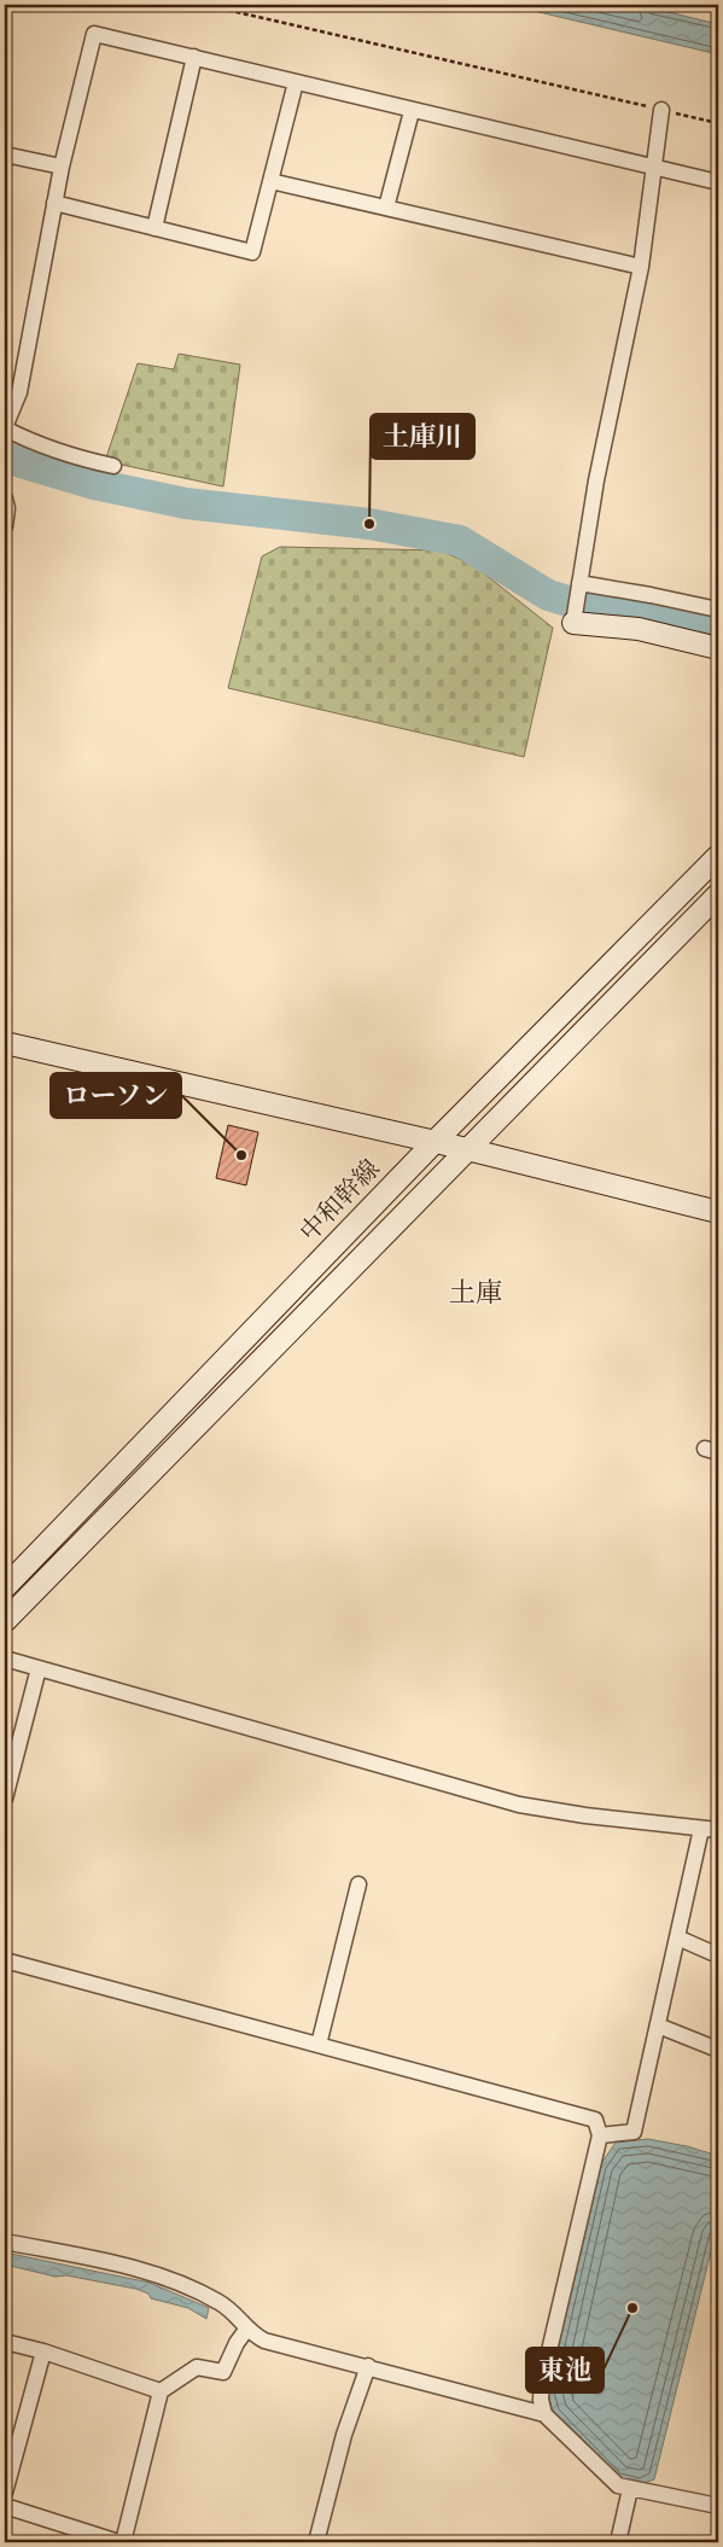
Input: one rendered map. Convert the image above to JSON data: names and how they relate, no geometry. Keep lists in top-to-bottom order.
{
  "streets": {
    "main road": ["中和幹線"]
  },
  "districts": ["土庫"],
  "places": ["土庫川", "ローソン", "東池"]
}
